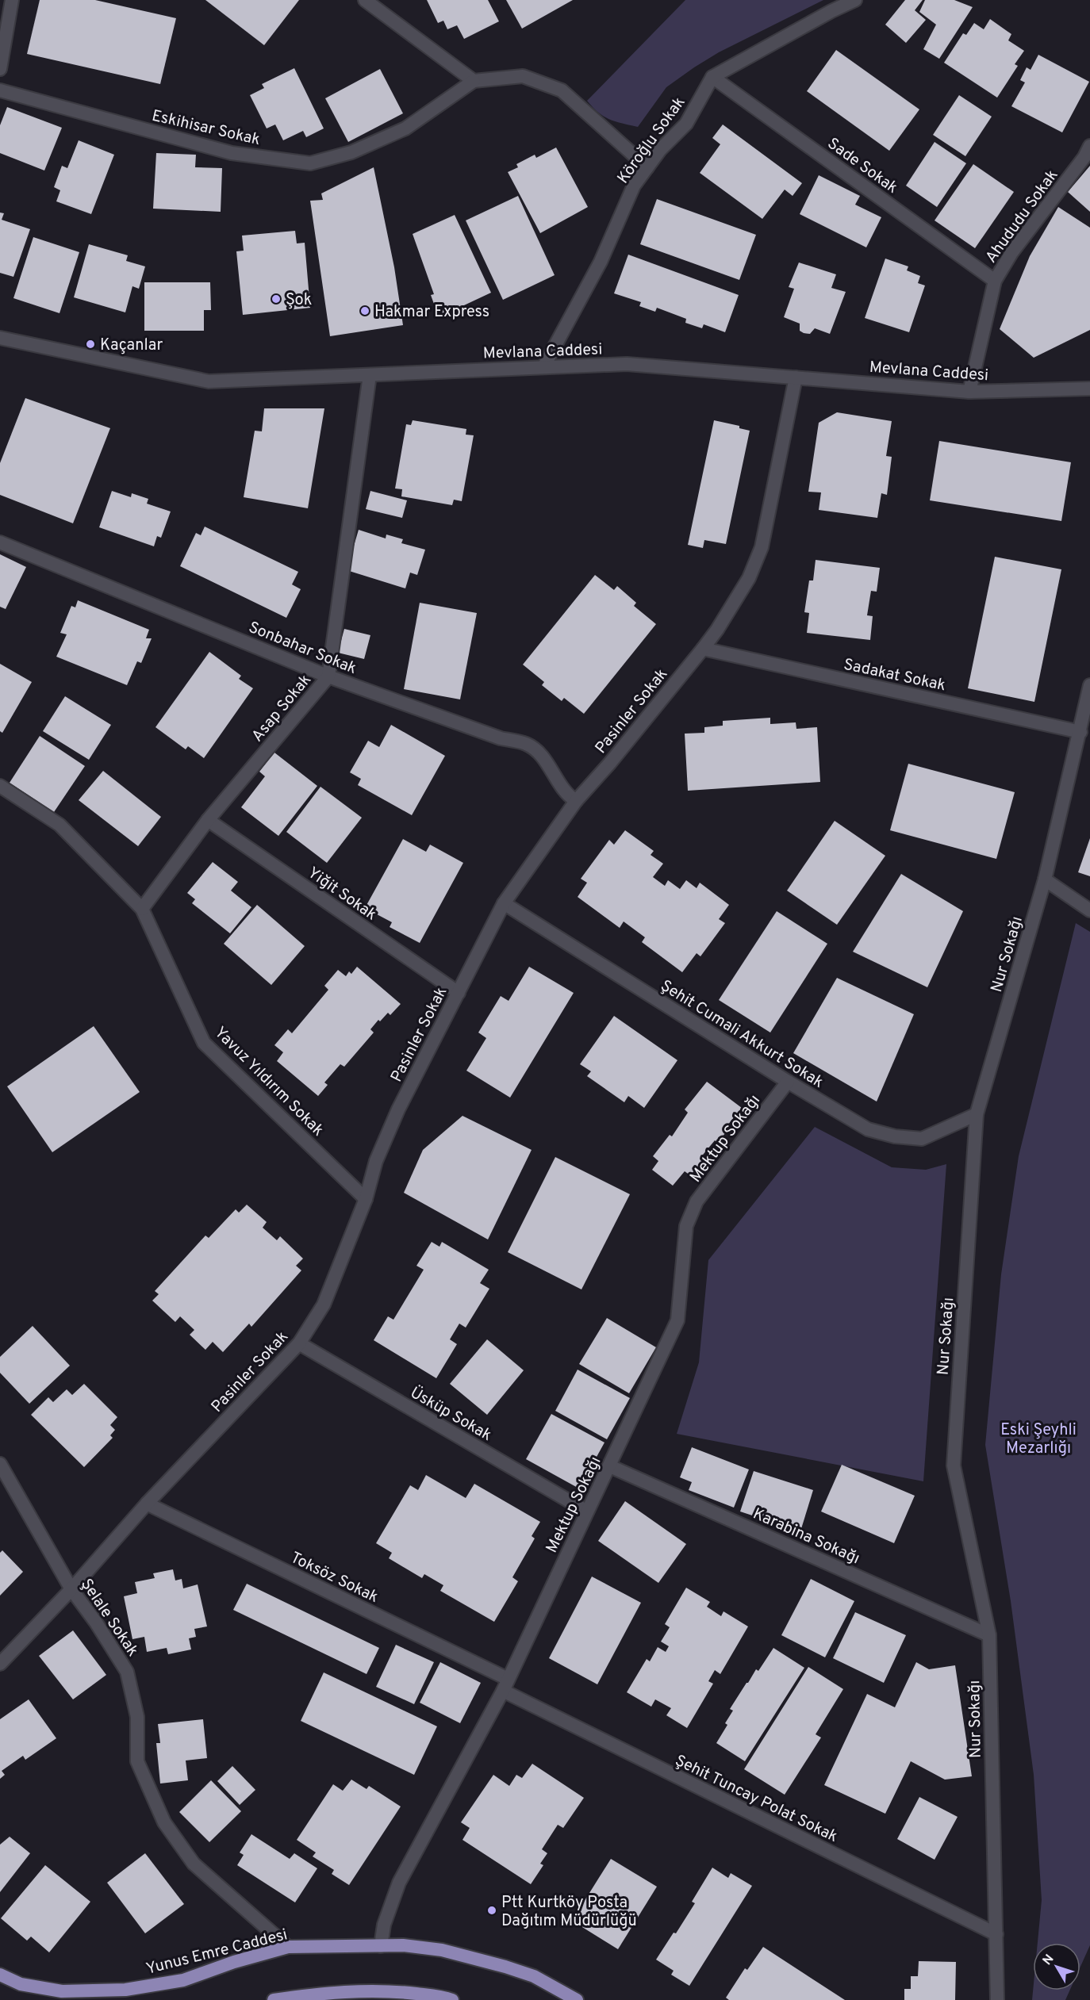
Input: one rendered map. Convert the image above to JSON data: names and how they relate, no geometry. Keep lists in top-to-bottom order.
{
  "streets": {
    "main road": ["Yunus Emre Caddesi"],
    "street": [
      "Eskihisar Sokak",
      "Köroğlu Sokak",
      "Sade Sokak",
      "Ahududu Sokak",
      "Mevlana Caddesi",
      "Sonbahar Sokak",
      "Sadakat Sokak",
      "Asap Sokak",
      "Pasinler Sokak",
      "Yiğit Sokak",
      "Nur Sokağı",
      "Şehit Cumali Akkurt Sokak",
      "Yavuz Yıldırım Sokak",
      "Mektup Sokağı",
      "Üsküp Sokak",
      "Karabina Sokağı",
      "Toksöz Sokak",
      "Şelale Sokak",
      "Şehit Tuncay Polat Sokak"
    ]
  },
  "crossings": [
    ["Köroğlu Sokak", "Sade Sokak"],
    ["Köroğlu Sokak", "Mevlana Caddesi"],
    ["Sade Sokak", "Ahududu Sokak"],
    ["Ahududu Sokak", "Mevlana Caddesi"],
    ["Mevlana Caddesi", "Asap Sokak"],
    ["Mevlana Caddesi", "Pasinler Sokak"],
    ["Sonbahar Sokak", "Asap Sokak"],
    ["Sonbahar Sokak", "Pasinler Sokak"],
    ["Sadakat Sokak", "Pasinler Sokak"],
    ["Sadakat Sokak", "Nur Sokağı"],
    ["Asap Sokak", "Yiğit Sokak"],
    ["Asap Sokak", "Yavuz Yıldırım Sokak"],
    ["Pasinler Sokak", "Yiğit Sokak"],
    ["Pasinler Sokak", "Şehit Cumali Akkurt Sokak"],
    ["Pasinler Sokak", "Yavuz Yıldırım Sokak"],
    ["Pasinler Sokak", "Üsküp Sokak"],
    ["Pasinler Sokak", "Toksöz Sokak"],
    ["Pasinler Sokak", "Şelale Sokak"],
    ["Nur Sokağı", "Şehit Cumali Akkurt Sokak"],
    ["Nur Sokağı", "Karabina Sokağı"],
    ["Nur Sokağı", "Şehit Tuncay Polat Sokak"],
    ["Şehit Cumali Akkurt Sokak", "Mektup Sokağı"],
    ["Mektup Sokağı", "Üsküp Sokak"],
    ["Mektup Sokağı", "Karabina Sokağı"],
    ["Mektup Sokağı", "Toksöz Sokak"],
    ["Mektup Sokağı", "Şehit Tuncay Polat Sokak"],
    ["Mektup Sokağı", "Yunus Emre Caddesi"],
    ["Toksöz Sokak", "Şehit Tuncay Polat Sokak"],
    ["Şelale Sokak", "Yunus Emre Caddesi"]
  ],
  "parks": ["Eski Şeyhli Mezarlığı"],
  "places": [
    "Şok",
    "Hakmar Express",
    "Kaçanlar",
    "Ptt Kurtköy Posta Dağıtım Müdürlüğü"
  ],
  "north": "top left"
}
